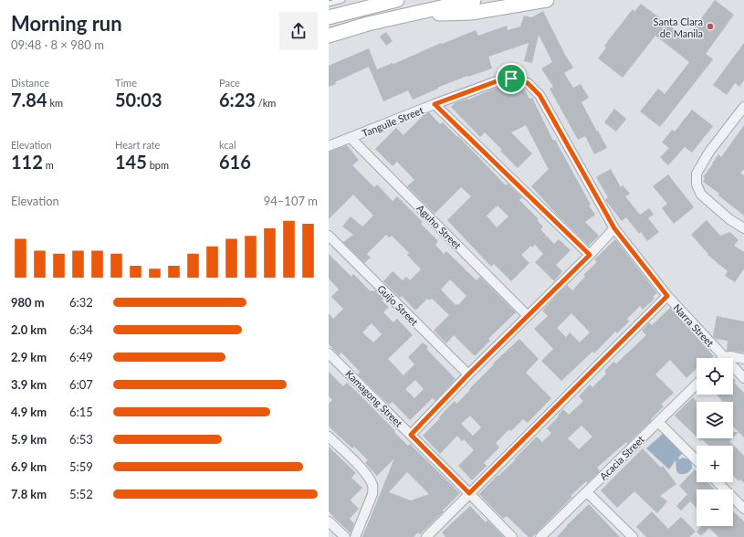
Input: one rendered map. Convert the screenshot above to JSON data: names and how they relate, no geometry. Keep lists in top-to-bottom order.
{
  "streets": {
    "street": [
      "Tanguile Street",
      "Aguho Street",
      "Guijo Street",
      "Narra Street",
      "Kamagong Street",
      "Acacia Street"
    ]
  },
  "crossings": [
    ["Tanguile Street", "Aguho Street"],
    ["Tanguile Street", "Narra Street"]
  ],
  "places": ["Santa Clara de Manila"],
  "page": {
    "heading": ["Morning run", "09:48 · 8 × 980 m"],
    "stats": [
      ["Distance", "7.84 km"],
      ["Time", "50:03"],
      ["Pace", "6:23 /km"],
      ["Elevation", "112 m"],
      ["Heart rate", "145 bpm"],
      ["kcal", "616"]
    ],
    "chart": ["Elevation", "94–107 m"],
    "list": [
      {
        "name": "980 m",
        "note": "6:32"
      },
      {
        "name": "2.0 km",
        "note": "6:34"
      },
      {
        "name": "2.9 km",
        "note": "6:49"
      },
      {
        "name": "3.9 km",
        "note": "6:07"
      },
      {
        "name": "4.9 km",
        "note": "6:15"
      },
      {
        "name": "5.9 km",
        "note": "6:53"
      },
      {
        "name": "6.9 km",
        "note": "5:59"
      },
      {
        "name": "7.8 km",
        "note": "5:52"
      }
    ],
    "map_buttons": ["+", "−"]
  }
}
